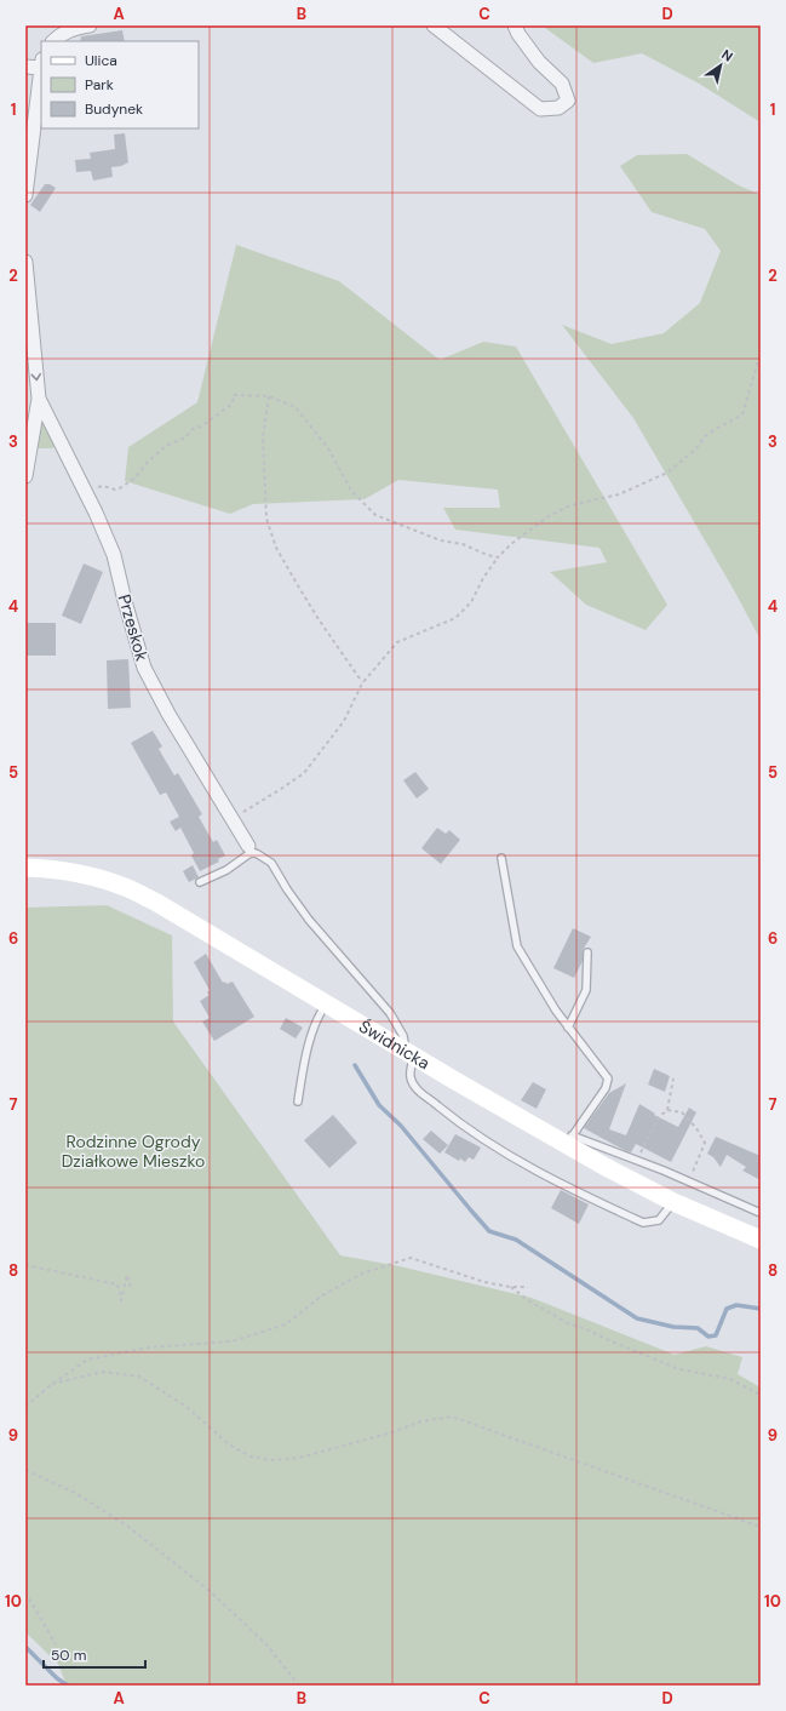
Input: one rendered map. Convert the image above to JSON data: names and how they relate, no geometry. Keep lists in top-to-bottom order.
{
  "streets": {
    "main road": ["Świdnicka"],
    "street": ["Przeskok"]
  },
  "parks": ["Rodzinne Ogrody Działkowe Mieszko"],
  "legend": ["Ulica", "Park", "Budynek"],
  "scale_bar": "50 m",
  "north": "top right",
  "grid": {
    "columns": [
      "A",
      "B",
      "C",
      "D"
    ],
    "rows": [
      "1",
      "2",
      "3",
      "4",
      "5",
      "6",
      "7",
      "8",
      "9",
      "10"
    ]
  }
}
